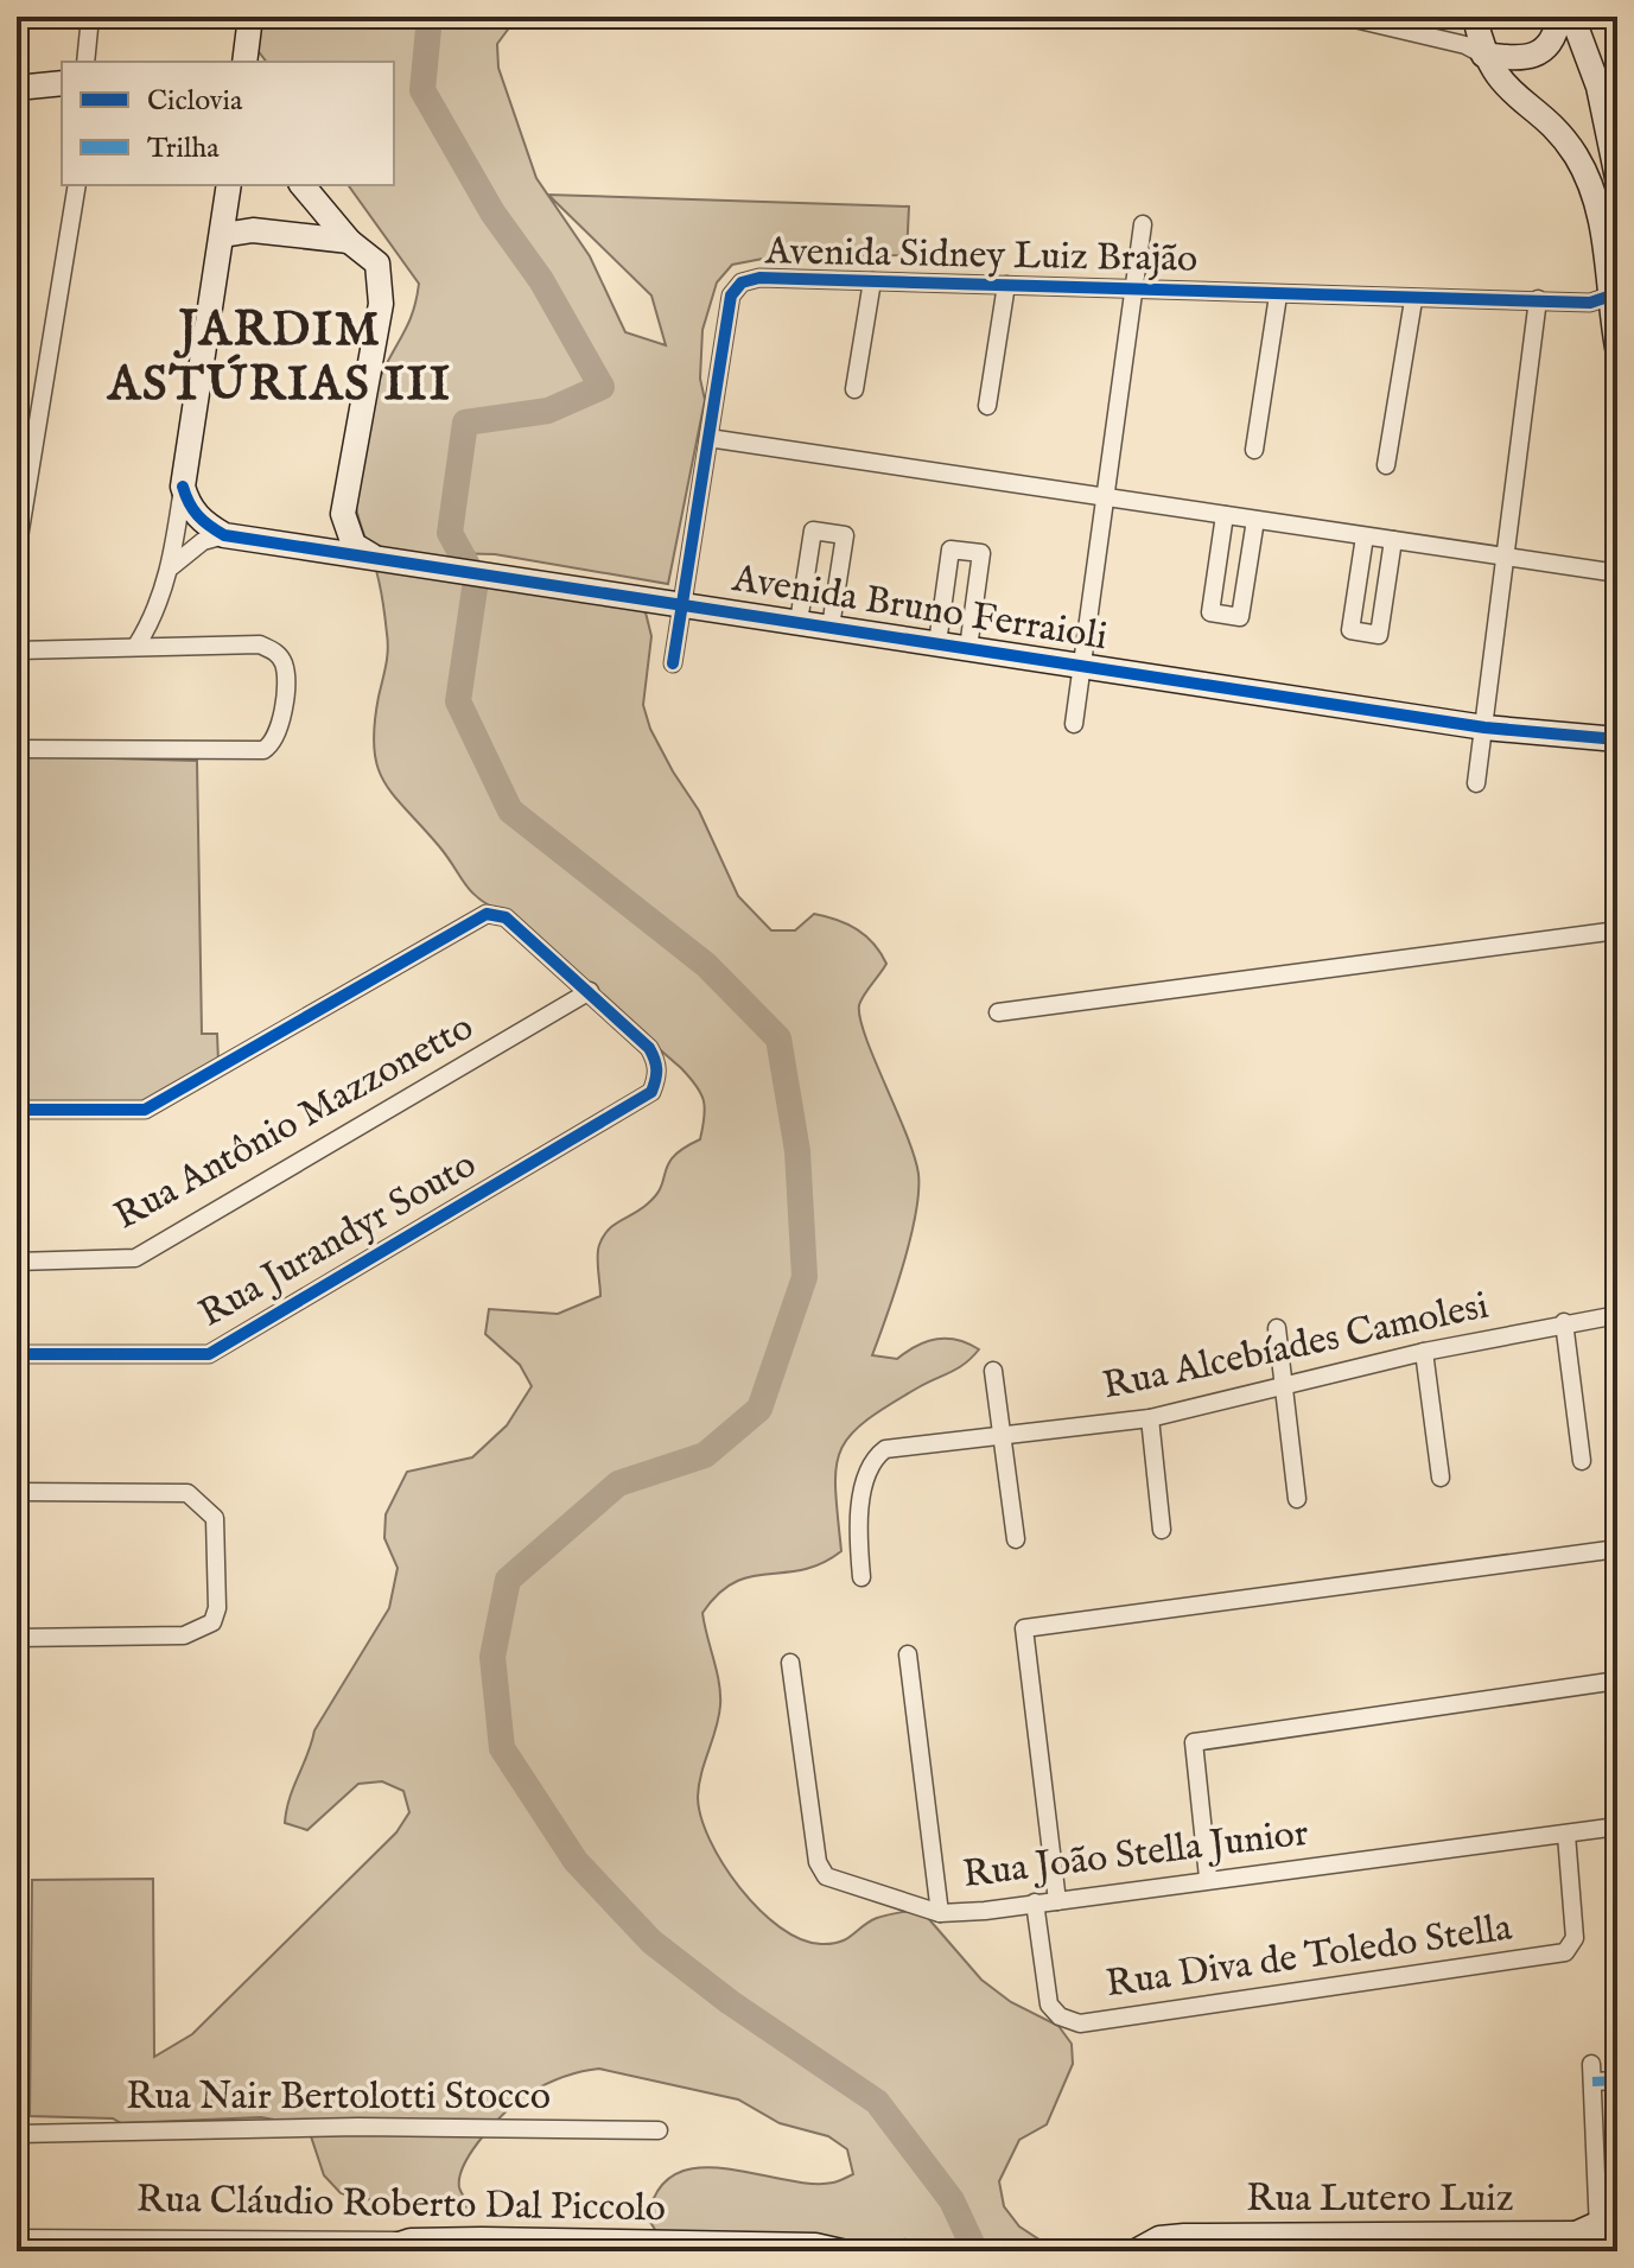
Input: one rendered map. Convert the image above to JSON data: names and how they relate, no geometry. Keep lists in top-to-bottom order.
{
  "streets": {
    "street": [
      "Avenida Sidney Luiz Brajão",
      "Avenida Bruno Ferraioli",
      "Rua Antônio Mazzonetto",
      "Rua Jurandyr Souto",
      "Rua Alcebíades Camolesi",
      "Rua João Stella Junior",
      "Rua Diva de Toledo Stella",
      "Rua Nair Bertolotti Stocco",
      "Rua Lutero Luiz",
      "Rua Cláudio Roberto Dal Piccolo"
    ]
  },
  "crossings": [
    ["Avenida Sidney Luiz Brajão", "Avenida Bruno Ferraioli"],
    ["Rua Antônio Mazzonetto", "Rua Jurandyr Souto"],
    ["Rua João Stella Junior", "Rua Diva de Toledo Stella"]
  ],
  "districts": ["JARDIM ASTÚRIAS III"],
  "legend": ["Ciclovia", "Trilha"]
}
